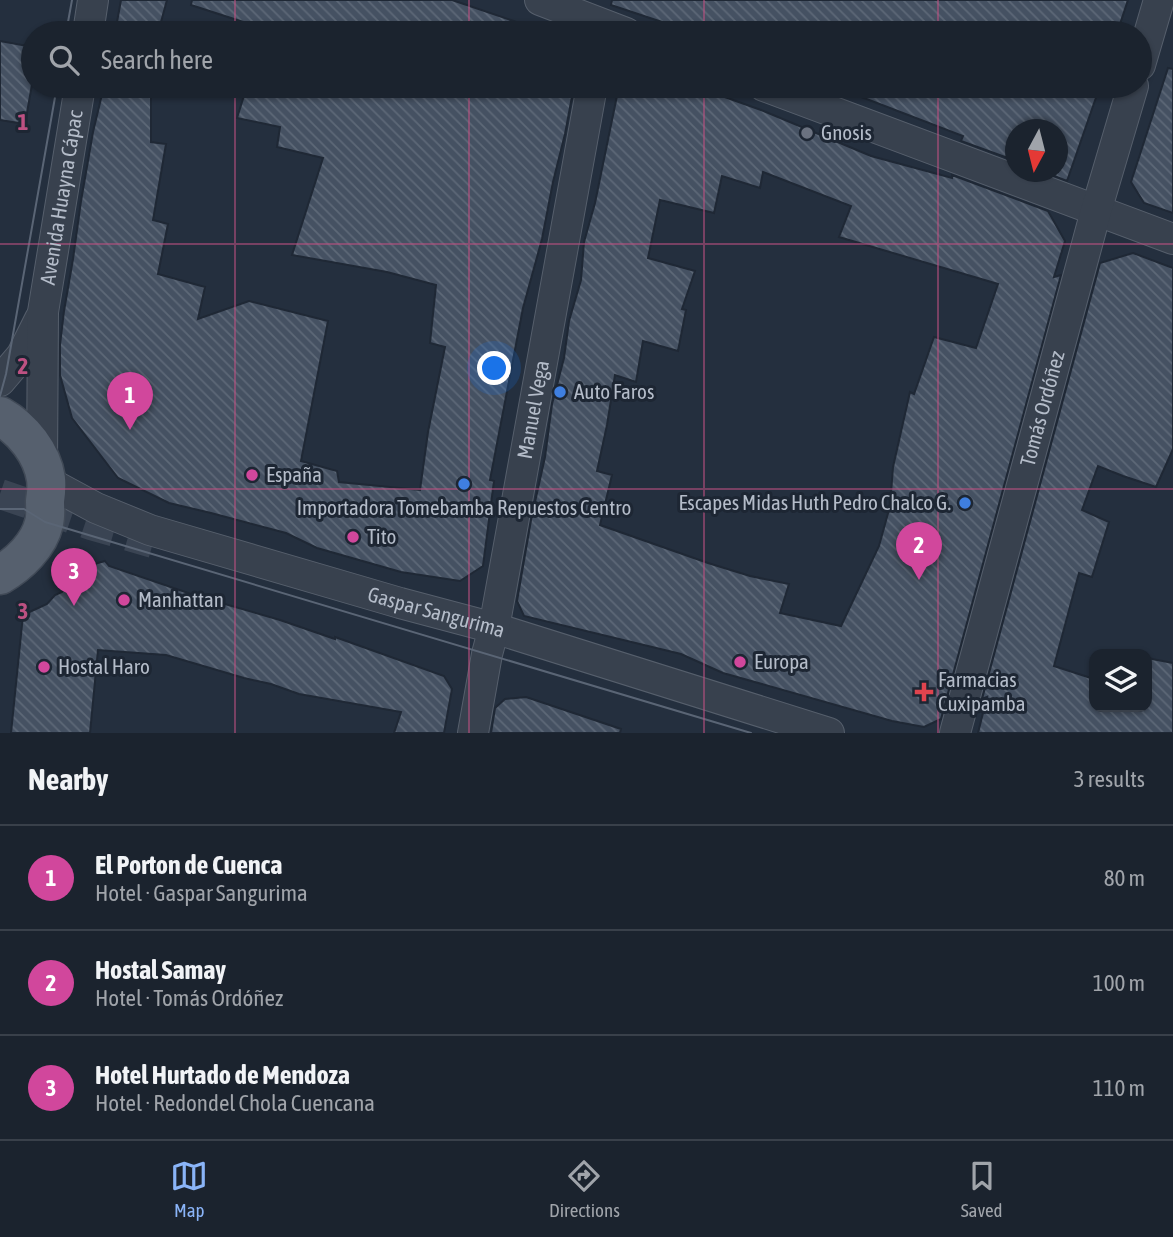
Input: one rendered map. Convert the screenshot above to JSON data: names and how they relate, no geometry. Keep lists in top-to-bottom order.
{
  "streets": {
    "street": [
      "Avenida Huayna Cápac",
      "Tomás Ordóñez",
      "Manuel Vega",
      "Gaspar Sangurima"
    ]
  },
  "crossings": [
    ["Manuel Vega", "Gaspar Sangurima"]
  ],
  "places": {
    "other": [
      "Gnosis",
      "Auto Faros",
      "España",
      "Importadora Tomebamba Repuestos Centro",
      "Escapes Midas Huth Pedro Chalco G.",
      "Tito",
      "Manhattan",
      "Europa",
      "Hostal Haro"
    ],
    "health": ["Farmacias Cuxipamba"]
  },
  "north": "bottom",
  "page": {
    "search": "Search here",
    "pins": ["1", "2", "3"],
    "heading": ["Nearby", "3 results"],
    "list": [
      {
        "mark": "1",
        "name": "El Porton de Cuenca",
        "note": "Hotel · Gaspar Sangurima",
        "value": "80 m"
      },
      {
        "mark": "2",
        "name": "Hostal Samay",
        "note": "Hotel · Tomás Ordóñez",
        "value": "100 m"
      },
      {
        "mark": "3",
        "name": "Hotel Hurtado de Mendoza",
        "note": "Hotel · Redondel Chola Cuencana",
        "value": "110 m"
      }
    ],
    "nav": ["Map", "Directions", "Saved"]
  },
  "grid": {
    "rows": ["1", "2", "3"]
  }
}
